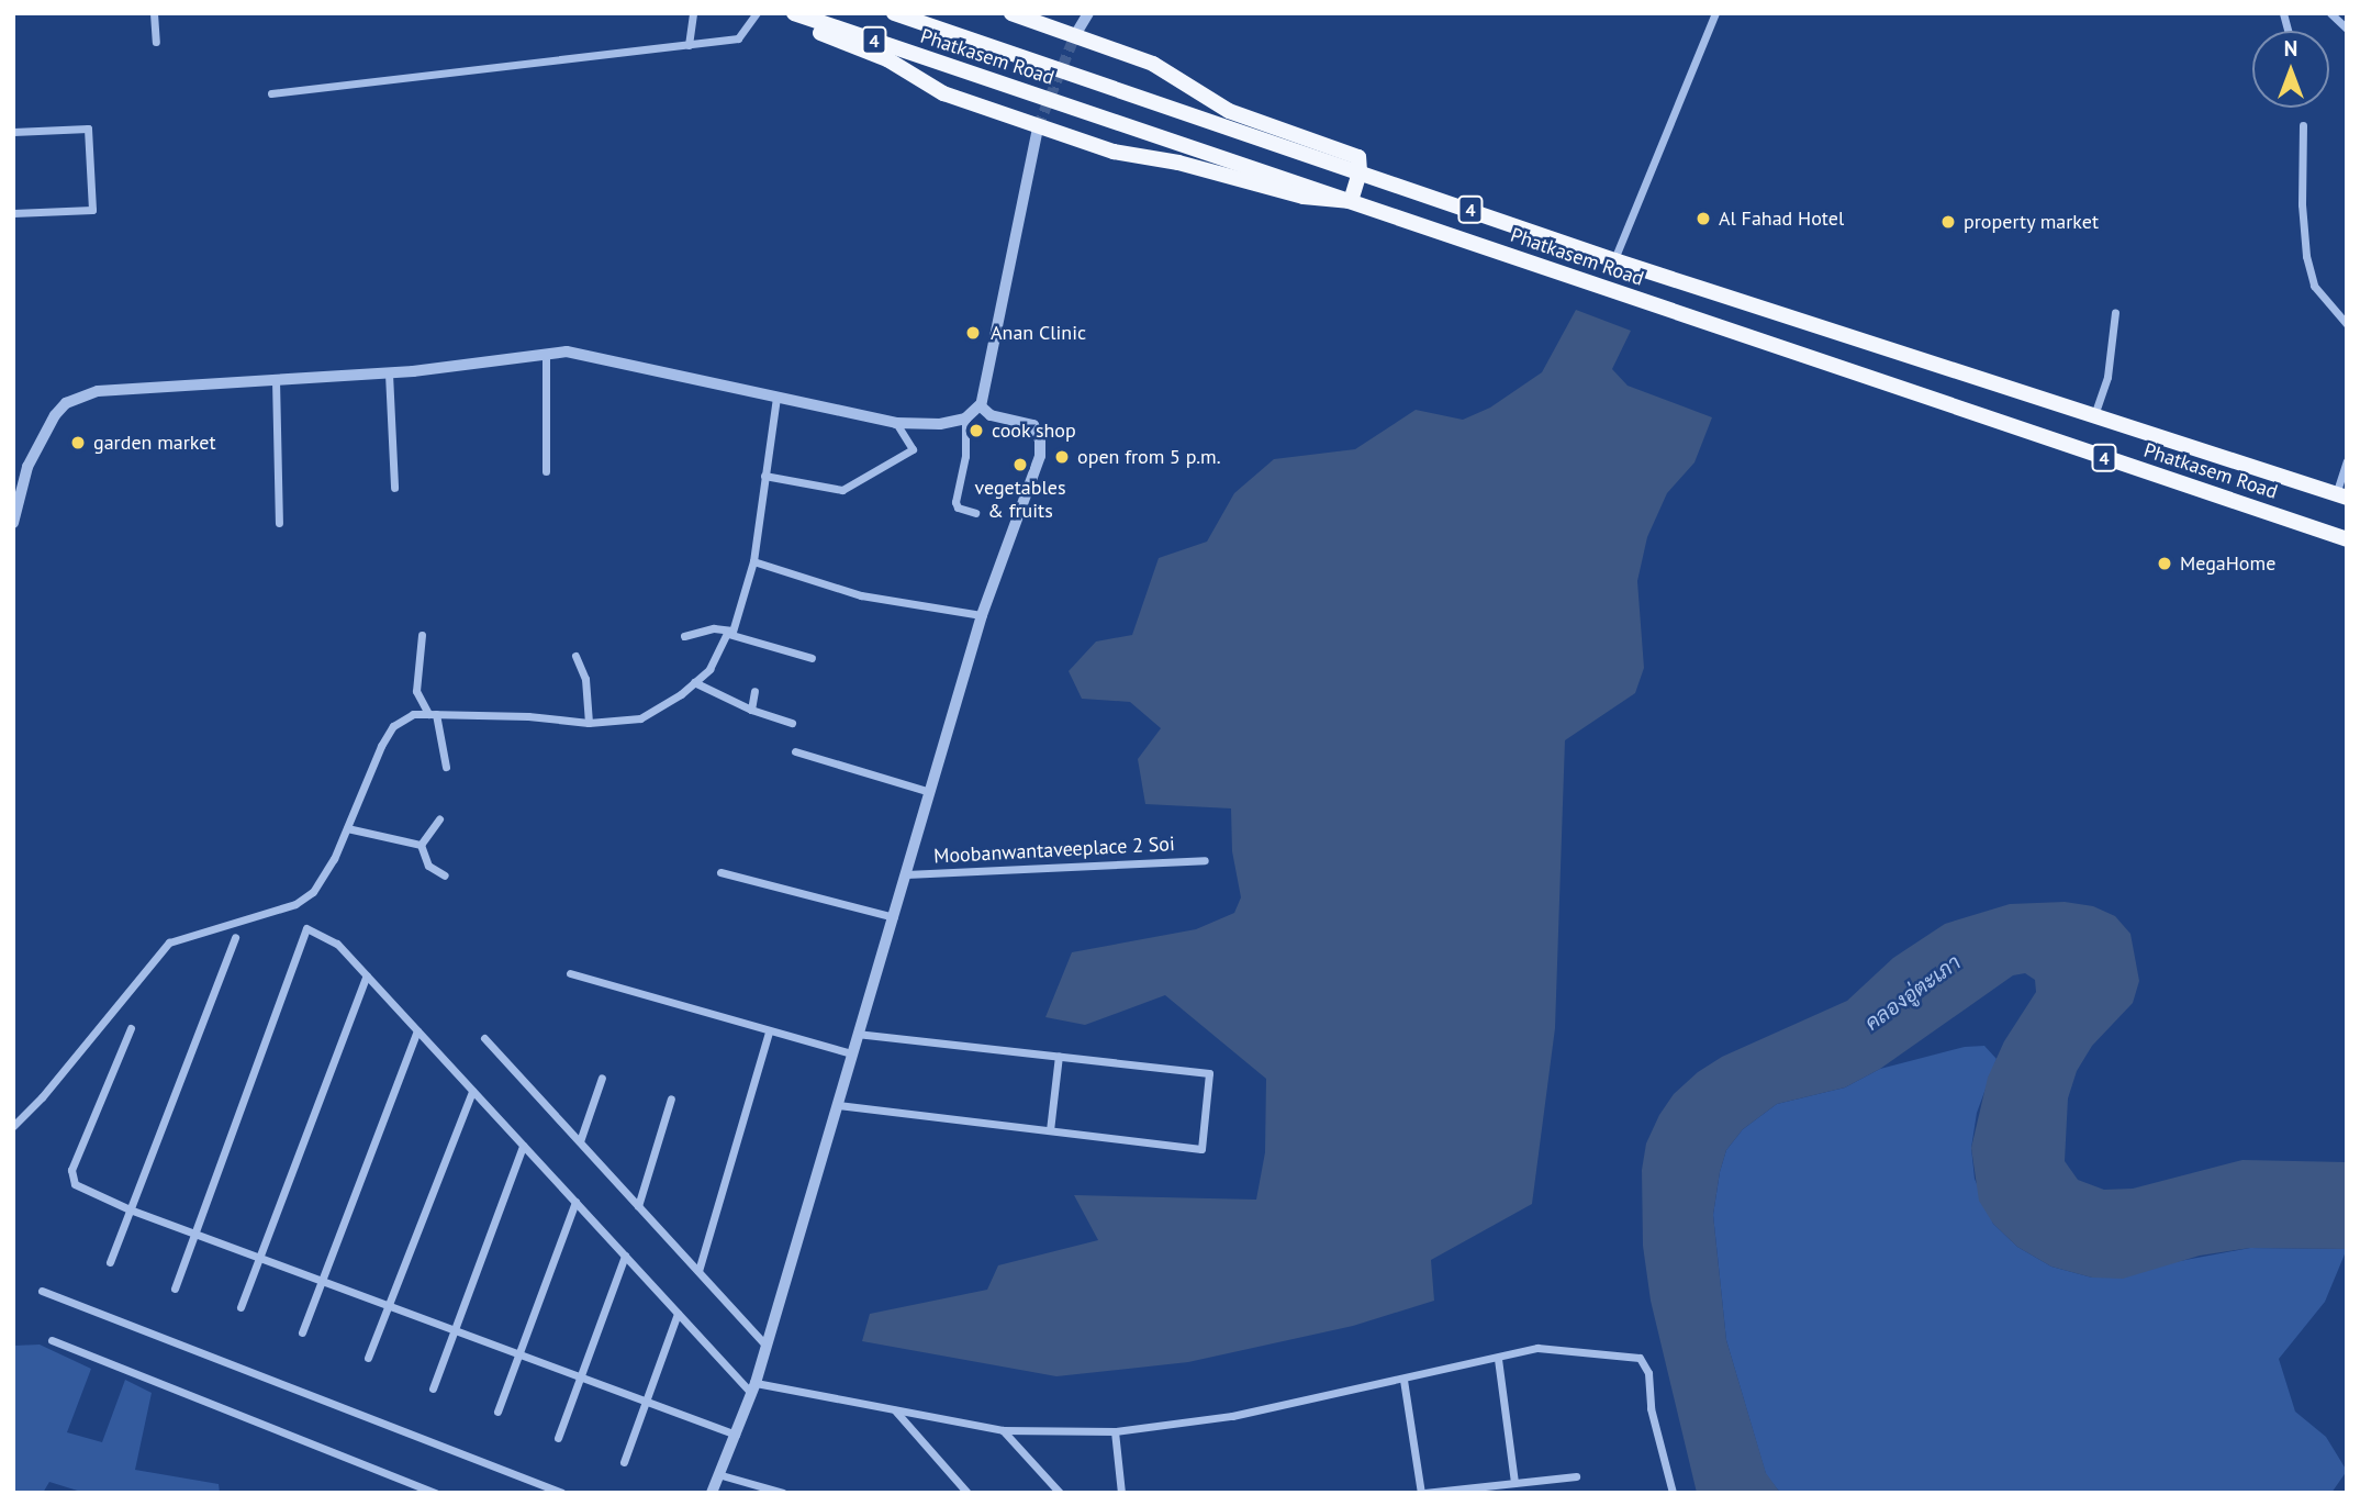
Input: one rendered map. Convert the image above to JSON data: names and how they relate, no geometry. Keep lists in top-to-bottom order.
{
  "streets": {
    "highway": ["4", "Phatkasem Road"],
    "street": ["Moobanwantaveeplace 2 Soi"]
  },
  "water": ["คลองอู่ตะเภา"],
  "places": [
    "Al Fahad Hotel",
    "property market",
    "Anan Clinic",
    "cook shop",
    "garden market",
    "open from 5 p.m.",
    "vegetables & fruits",
    "MegaHome"
  ],
  "north": "top"
}
